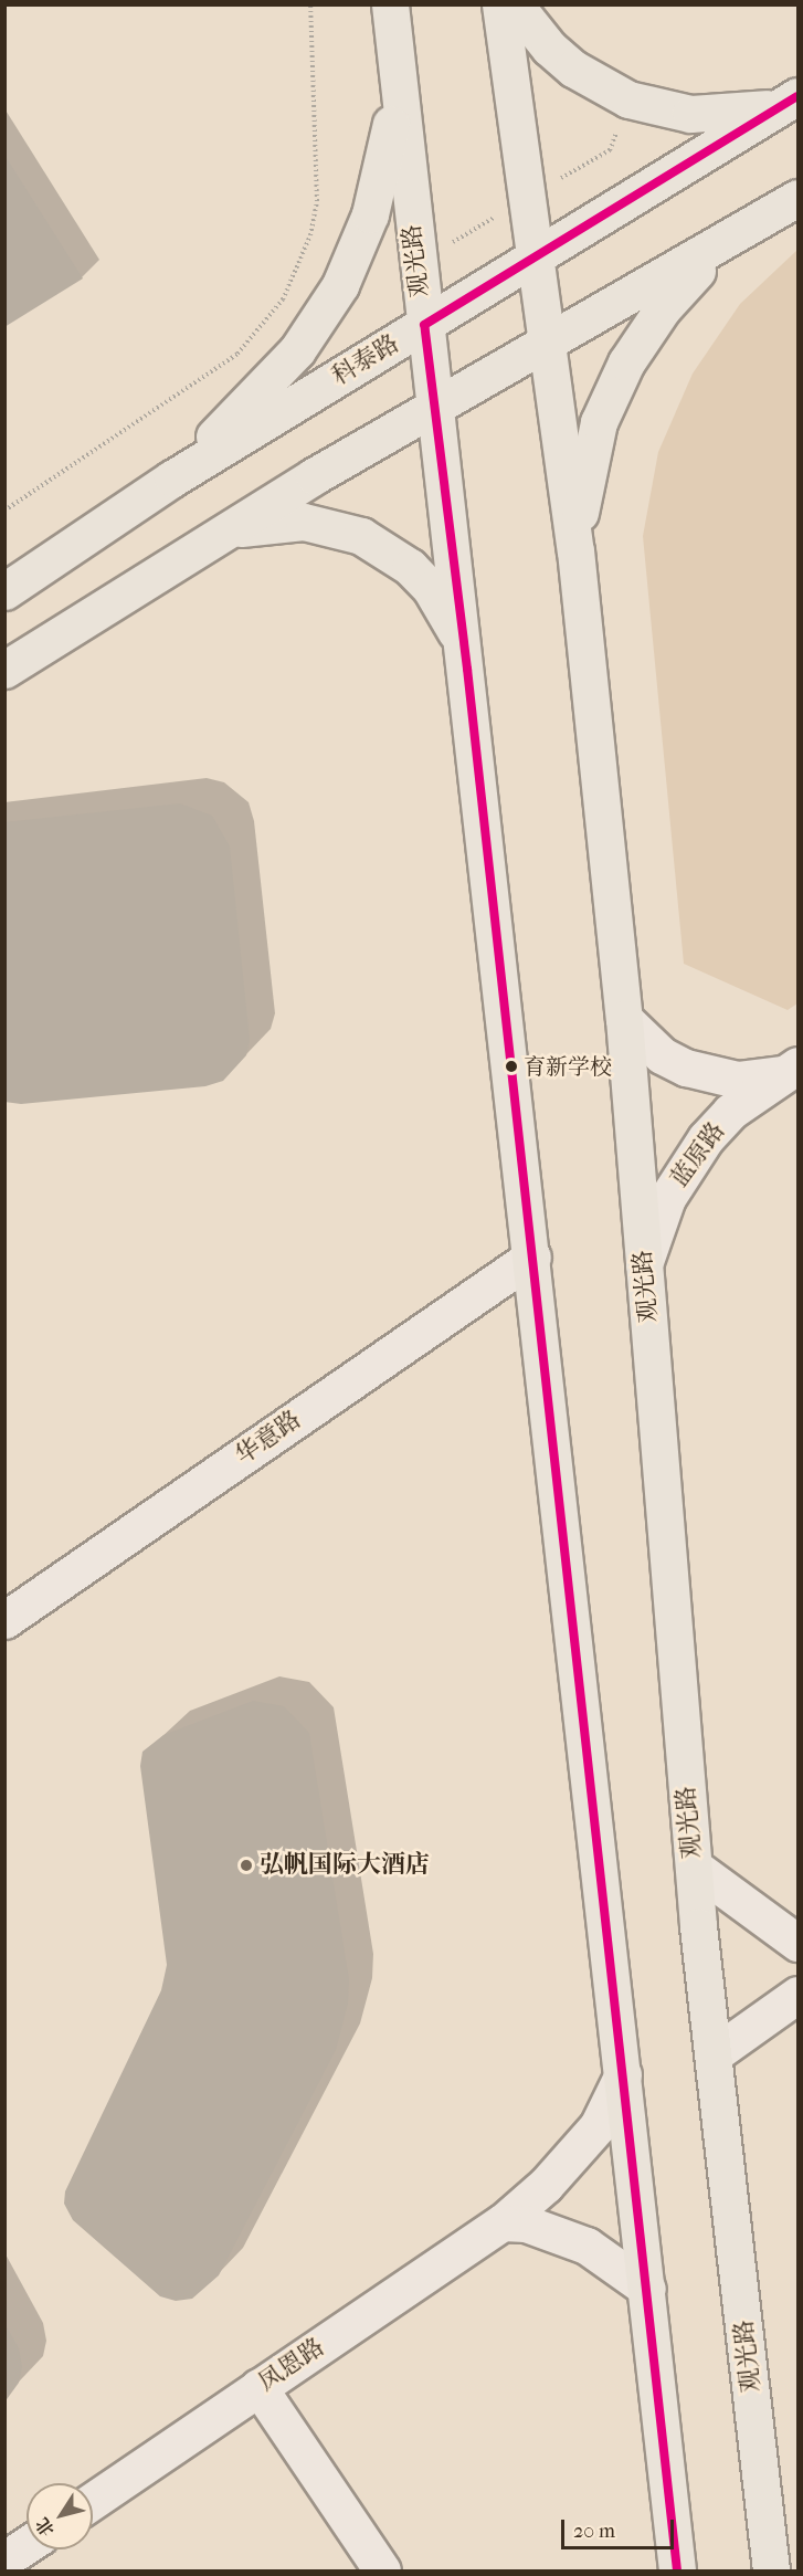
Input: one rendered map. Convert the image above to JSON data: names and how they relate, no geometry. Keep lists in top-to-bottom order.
{
  "streets": {
    "main road": ["观光路", "科泰路"],
    "street": ["蓝原路", "华意路", "凤恩路"]
  },
  "crossings": [
    ["观光路", "科泰路"],
    ["观光路", "蓝原路"],
    ["观光路", "华意路"],
    ["观光路", "凤恩路"]
  ],
  "places": ["育新学校", "弘帆国际大酒店"],
  "scale_bar": "20 m",
  "north": "bottom left"
}
